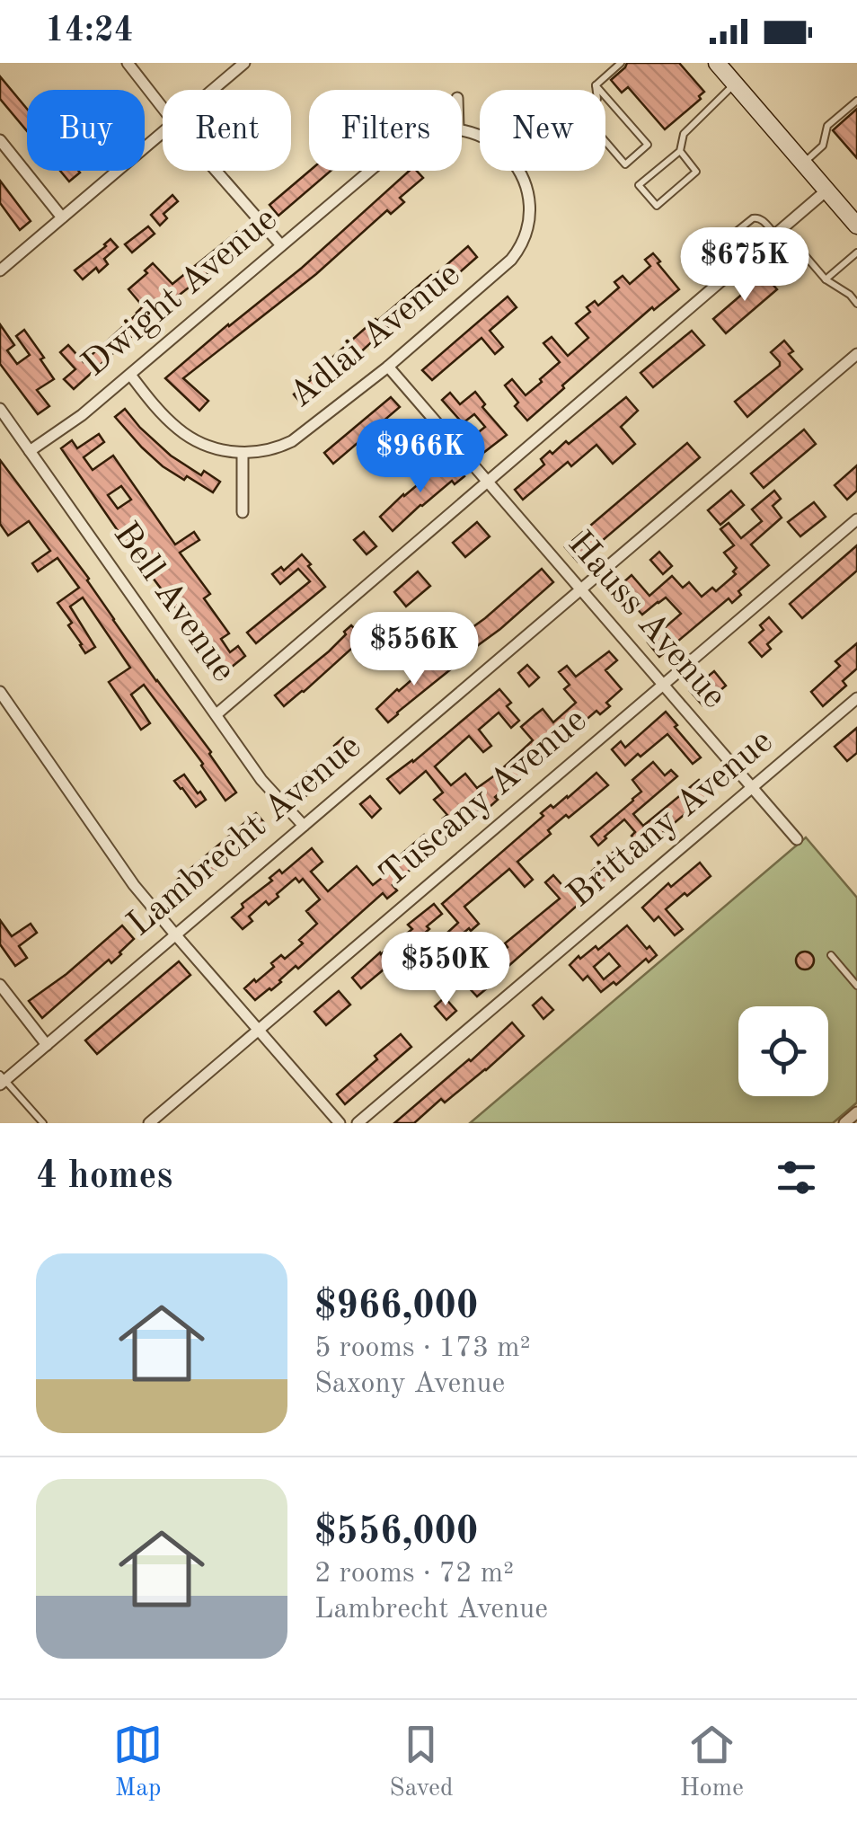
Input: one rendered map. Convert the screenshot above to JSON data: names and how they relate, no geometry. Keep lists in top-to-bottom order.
{
  "streets": {
    "street": [
      "Dwight Avenue",
      "Adlai Avenue",
      "Bell Avenue",
      "Hauss Avenue",
      "Tuscany Avenue",
      "Brittany Avenue",
      "Lambrecht Avenue"
    ]
  },
  "crossings": [
    ["Dwight Avenue", "Adlai Avenue"],
    ["Dwight Avenue", "Bell Avenue"],
    ["Adlai Avenue", "Hauss Avenue"],
    ["Bell Avenue", "Lambrecht Avenue"],
    ["Hauss Avenue", "Tuscany Avenue"],
    ["Hauss Avenue", "Brittany Avenue"],
    ["Hauss Avenue", "Lambrecht Avenue"]
  ],
  "page": {
    "status": "14:24",
    "chip": [
      "Buy",
      "Rent",
      "Filters",
      "New"
    ],
    "price": [
      "$675K",
      "$966K",
      "$556K",
      "$550K"
    ],
    "heading": "4 homes",
    "list": [
      {
        "name": "$966,000",
        "note": "5 rooms · 173 m² · Saxony Avenue"
      },
      {
        "name": "$556,000",
        "note": "2 rooms · 72 m² · Lambrecht Avenue"
      }
    ],
    "tabs": ["Map", "Saved", "Home"]
  }
}
